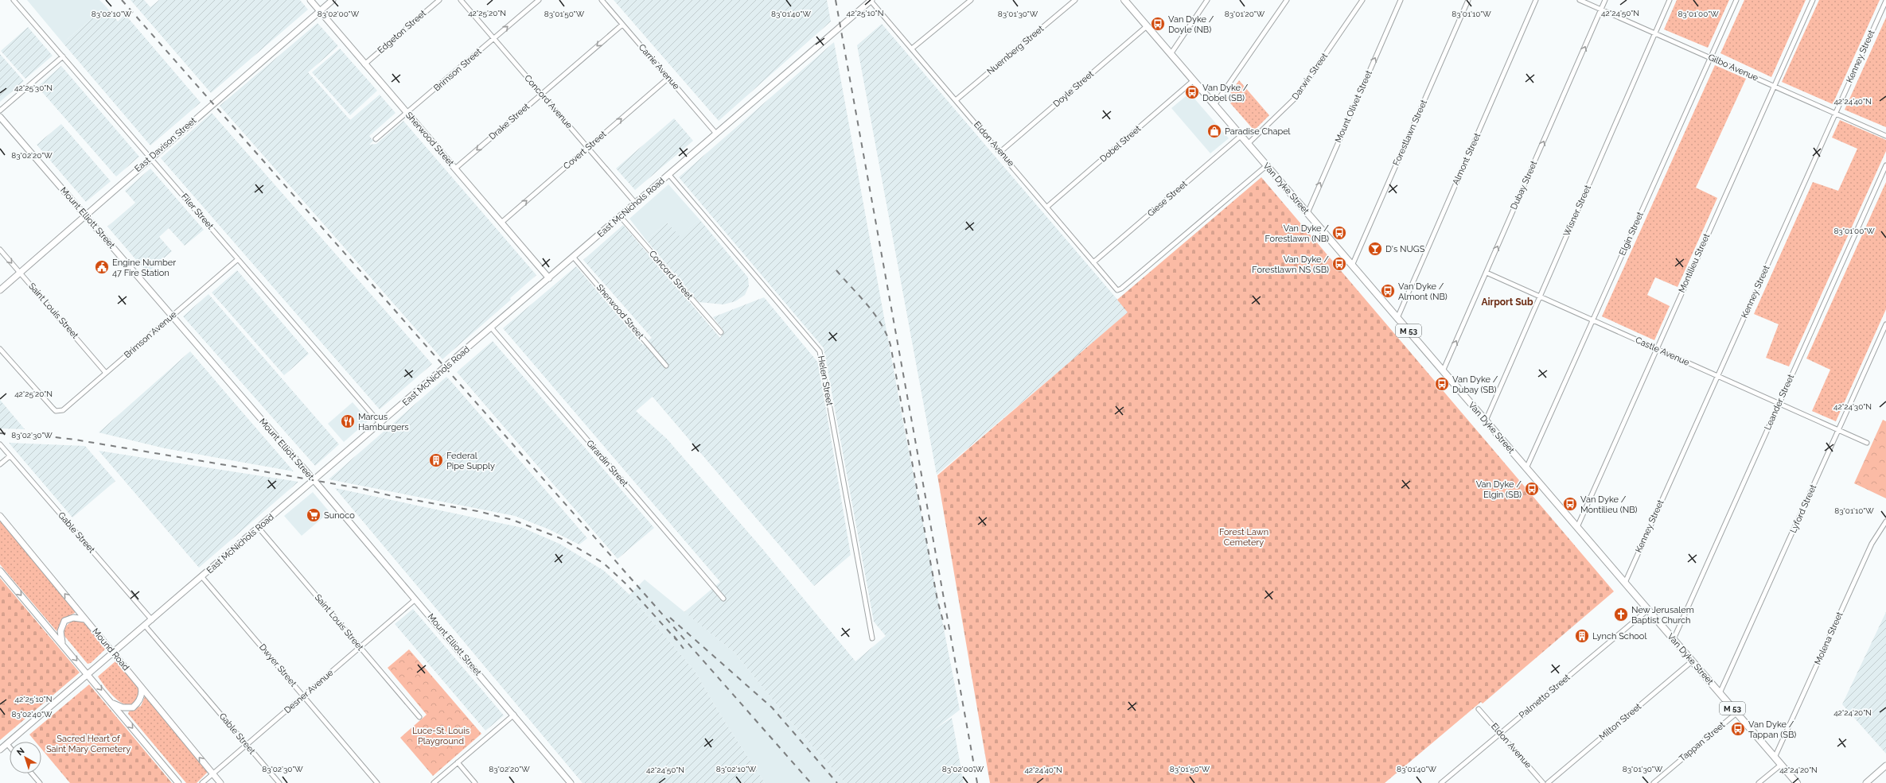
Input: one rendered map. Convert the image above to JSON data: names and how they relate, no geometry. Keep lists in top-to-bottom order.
{
  "streets": {
    "main road": [
      "Sherwood Street",
      "East Davison Street",
      "Van Dyke Street",
      "East McNichols Road",
      "Mount Elliott Street",
      "M 53",
      "Mound Road"
    ],
    "street": [
      "Edgeton Street",
      "Nuernberg Street",
      "Kenney Street",
      "Carrie Avenue",
      "Gilbo Avenue",
      "Brimson Street",
      "Darwin Street",
      "Doyle Street",
      "Concord Avenue",
      "Mount Olivet Street",
      "Drake Street",
      "Forestlawn Street",
      "Eldon Avenue",
      "Dobel Street",
      "Covert Street",
      "Almont Street",
      "Dubay Street",
      "Giese Street",
      "Wisner Street",
      "Filer Street",
      "Elgin Street",
      "Montilieu Street",
      "Concord Street",
      "Saint Louis Street",
      "Brimson Avenue",
      "Castle Avenue",
      "Helen Street",
      "Leander Street",
      "Girardin Street",
      "Lyford Street",
      "Gable Street",
      "Molena Street",
      "Dwyer Street",
      "Desner Avenue",
      "Palmetto Street",
      "Milton Street",
      "Tappan Street"
    ]
  },
  "crossings": [
    ["Edgeton Street", "Sherwood Street"],
    ["Nuernberg Street", "Eldon Avenue"],
    ["Kenney Street", "Gilbo Avenue"],
    ["Kenney Street", "Van Dyke Street"],
    ["Kenney Street", "Castle Avenue"],
    ["Carrie Avenue", "Drake Street"],
    ["Carrie Avenue", "Covert Street"],
    ["Carrie Avenue", "East McNichols Road"],
    ["Gilbo Avenue", "Dubay Street"],
    ["Gilbo Avenue", "Wisner Street"],
    ["Gilbo Avenue", "Elgin Street"],
    ["Gilbo Avenue", "Montilieu Street"],
    ["Brimson Street", "Concord Avenue"],
    ["Brimson Street", "Sherwood Street"],
    ["Darwin Street", "Van Dyke Street"],
    ["Doyle Street", "Eldon Avenue"],
    ["Doyle Street", "Van Dyke Street"],
    ["Concord Avenue", "Drake Street"],
    ["Concord Avenue", "Covert Street"],
    ["Concord Avenue", "East McNichols Road"],
    ["Mount Olivet Street", "Van Dyke Street"],
    ["Drake Street", "Sherwood Street"],
    ["Forestlawn Street", "Van Dyke Street"],
    ["Sherwood Street", "East Davison Street"],
    ["Sherwood Street", "Covert Street"],
    ["Sherwood Street", "East McNichols Road"],
    ["Eldon Avenue", "Dobel Street"],
    ["Eldon Avenue", "Van Dyke Street"],
    ["Eldon Avenue", "Giese Street"],
    ["Eldon Avenue", "East McNichols Road"],
    ["Eldon Avenue", "Palmetto Street"],
    ["Dobel Street", "Van Dyke Street"],
    ["East Davison Street", "Filer Street"],
    ["East Davison Street", "Mount Elliott Street"],
    ["East Davison Street", "Saint Louis Street"],
    ["Almont Street", "Van Dyke Street"],
    ["Dubay Street", "Van Dyke Street"],
    ["Dubay Street", "Castle Avenue"],
    ["Van Dyke Street", "Giese Street"],
    ["Van Dyke Street", "Wisner Street"],
    ["Van Dyke Street", "Elgin Street"],
    ["Van Dyke Street", "Montilieu Street"],
    ["Van Dyke Street", "Leander Street"],
    ["Van Dyke Street", "Lyford Street"],
    ["Van Dyke Street", "Molena Street"],
    ["Van Dyke Street", "Palmetto Street"],
    ["Van Dyke Street", "Milton Street"],
    ["Van Dyke Street", "Tappan Street"],
    ["East McNichols Road", "Filer Street"],
    ["East McNichols Road", "Mount Elliott Street"],
    ["East McNichols Road", "Concord Street"],
    ["East McNichols Road", "Saint Louis Street"],
    ["East McNichols Road", "Helen Street"],
    ["East McNichols Road", "Girardin Street"],
    ["East McNichols Road", "Gable Street"],
    ["East McNichols Road", "Mound Road"],
    ["East McNichols Road", "Dwyer Street"],
    ["Wisner Street", "Castle Avenue"],
    ["Filer Street", "Brimson Avenue"],
    ["Mount Elliott Street", "Brimson Avenue"],
    ["Mount Elliott Street", "Desner Avenue"],
    ["Elgin Street", "Castle Avenue"],
    ["Montilieu Street", "Castle Avenue"],
    ["Saint Louis Street", "Brimson Avenue"],
    ["Saint Louis Street", "Desner Avenue"],
    ["Castle Avenue", "Leander Street"],
    ["Castle Avenue", "Lyford Street"],
    ["Gable Street", "Desner Avenue"],
    ["Mound Road", "Desner Avenue"],
    ["Dwyer Street", "Desner Avenue"]
  ],
  "one_way": [
    "Mount Olivet Street",
    "Drake Street",
    "Covert Street",
    "Dubay Street"
  ],
  "districts": ["Airport Sub"],
  "parks": ["Forest Lawn Cemetery", "Luce-St. Louis Playground", "Sacred Heart of Saint Mary Cemetery"],
  "places": {
    "bus stop": [
      "Van Dyke / Doyle (NB)",
      "Van Dyke / Dobel (SB)",
      "Van Dyke / Forestlawn (NB)",
      "Van Dyke / Forestlawn NS (SB)",
      "Van Dyke / Almont (NB)",
      "Van Dyke / Dubay (SB)",
      "Van Dyke / Elgin (SB)",
      "Van Dyke / Montilieu (NB)",
      "Van Dyke / Tappan (SB)"
    ],
    "shop": ["Paradise Chapel"],
    "bar": ["D's NUGS"],
    "public building": ["Engine Number 47 Fire Station"],
    "restaurant": ["Marcus Hamburgers"],
    "building": ["Federal Pipe Supply", "Lynch School"],
    "supermarket": ["Sunoco"],
    "church": ["New Jerusalem Baptist Church"]
  },
  "north": "top left",
  "coordinates": [
    "42°25'20\"N",
    "42°25'10\"N",
    "42°24'50\"N",
    "83°01'20\"W",
    "83°02'10\"W",
    "83°02'00\"W",
    "83°01'50\"W",
    "83°01'40\"W",
    "83°01'30\"W",
    "83°01'10\"W",
    "83°01'00\"W",
    "42°25'30\"N",
    "42°24'40\"N",
    "83°02'20\"W",
    "42°24'30\"N",
    "83°02'30\"W",
    "42°24'20\"N",
    "83°02'40\"W"
  ]
}
